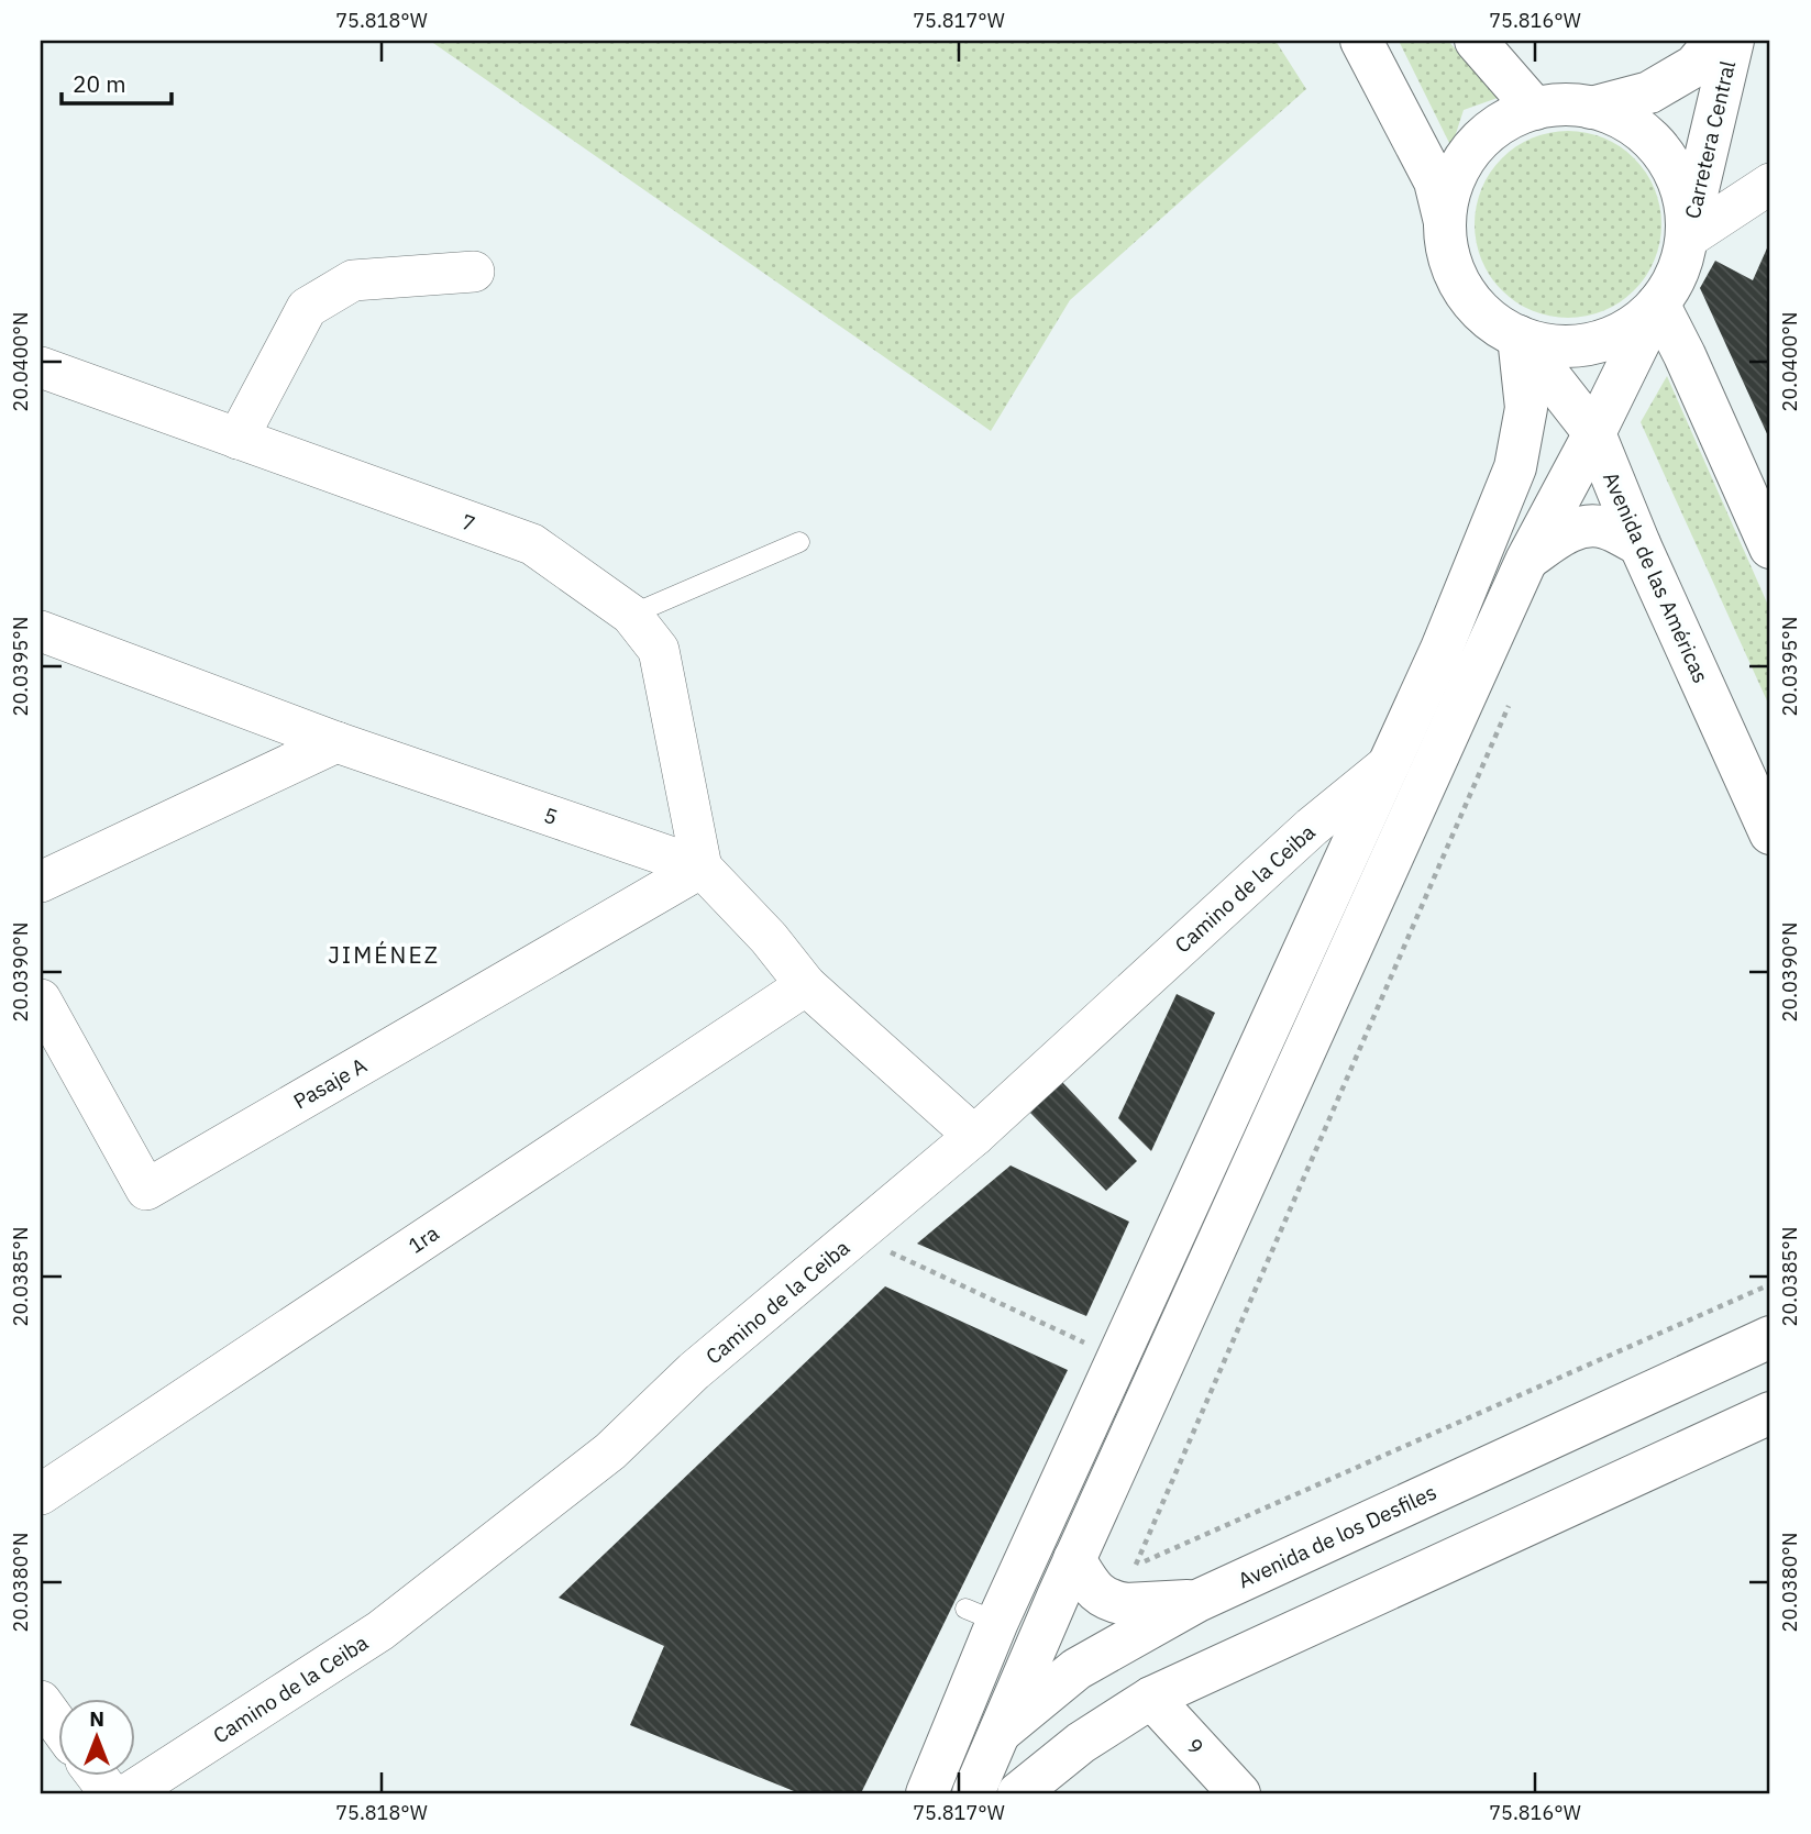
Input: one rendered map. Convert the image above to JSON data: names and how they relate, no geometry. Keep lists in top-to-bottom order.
{
  "streets": {
    "main road": [
      "Carretera Central",
      "Avenida de las Américas",
      "Avenida de los Desfiles",
      "9"
    ],
    "street": [
      "7",
      "5",
      "Camino de la Ceiba",
      "Pasaje A",
      "1ra"
    ]
  },
  "crossings": [
    ["Carretera Central", "Avenida de las Américas"],
    ["7", "5"],
    ["7", "Pasaje A"],
    ["5", "Camino de la Ceiba"],
    ["5", "Pasaje A"],
    ["5", "1ra"]
  ],
  "districts": ["JIMÉNEZ"],
  "scale_bar": "20 m",
  "north": "top",
  "coordinates": [
    "75.818°W",
    "75.817°W",
    "75.816°W",
    "20.0400°N",
    "20.0395°N",
    "20.0390°N",
    "20.0385°N",
    "20.0380°N"
  ]
}
